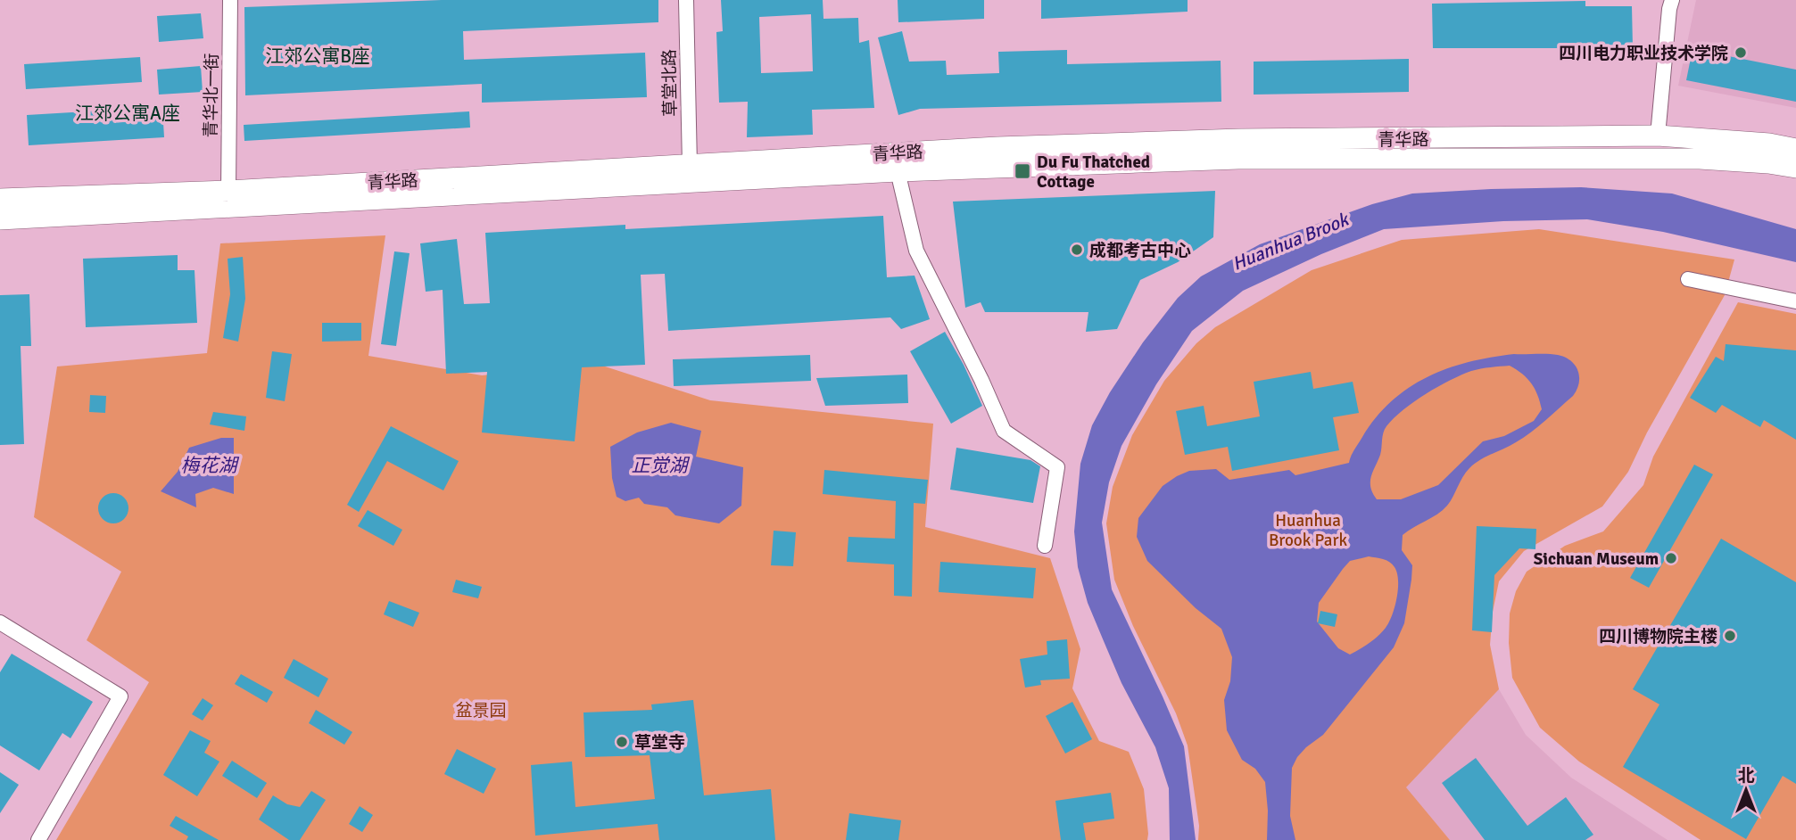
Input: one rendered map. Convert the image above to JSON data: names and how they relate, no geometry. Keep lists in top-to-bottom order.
{
  "streets": {
    "main road": ["青华路"],
    "street": ["草堂北路", "青华北一街"]
  },
  "crossings": [
    ["草堂北路", "青华路"],
    ["青华北一街", "青华路"]
  ],
  "districts": ["江郊公寓B座", "江郊公寓A座"],
  "water": ["Huanhua Brook", "梅花湖", "正觉湖"],
  "parks": ["Huanhua Brook Park", "盆景园"],
  "places": {
    "other": [
      "四川电力职业技术学院",
      "成都考古中心",
      "Sichuan Museum",
      "四川博物院主楼",
      "草堂寺"
    ],
    "transit": ["Du Fu Thatched Cottage"]
  },
  "north": "top"
}
